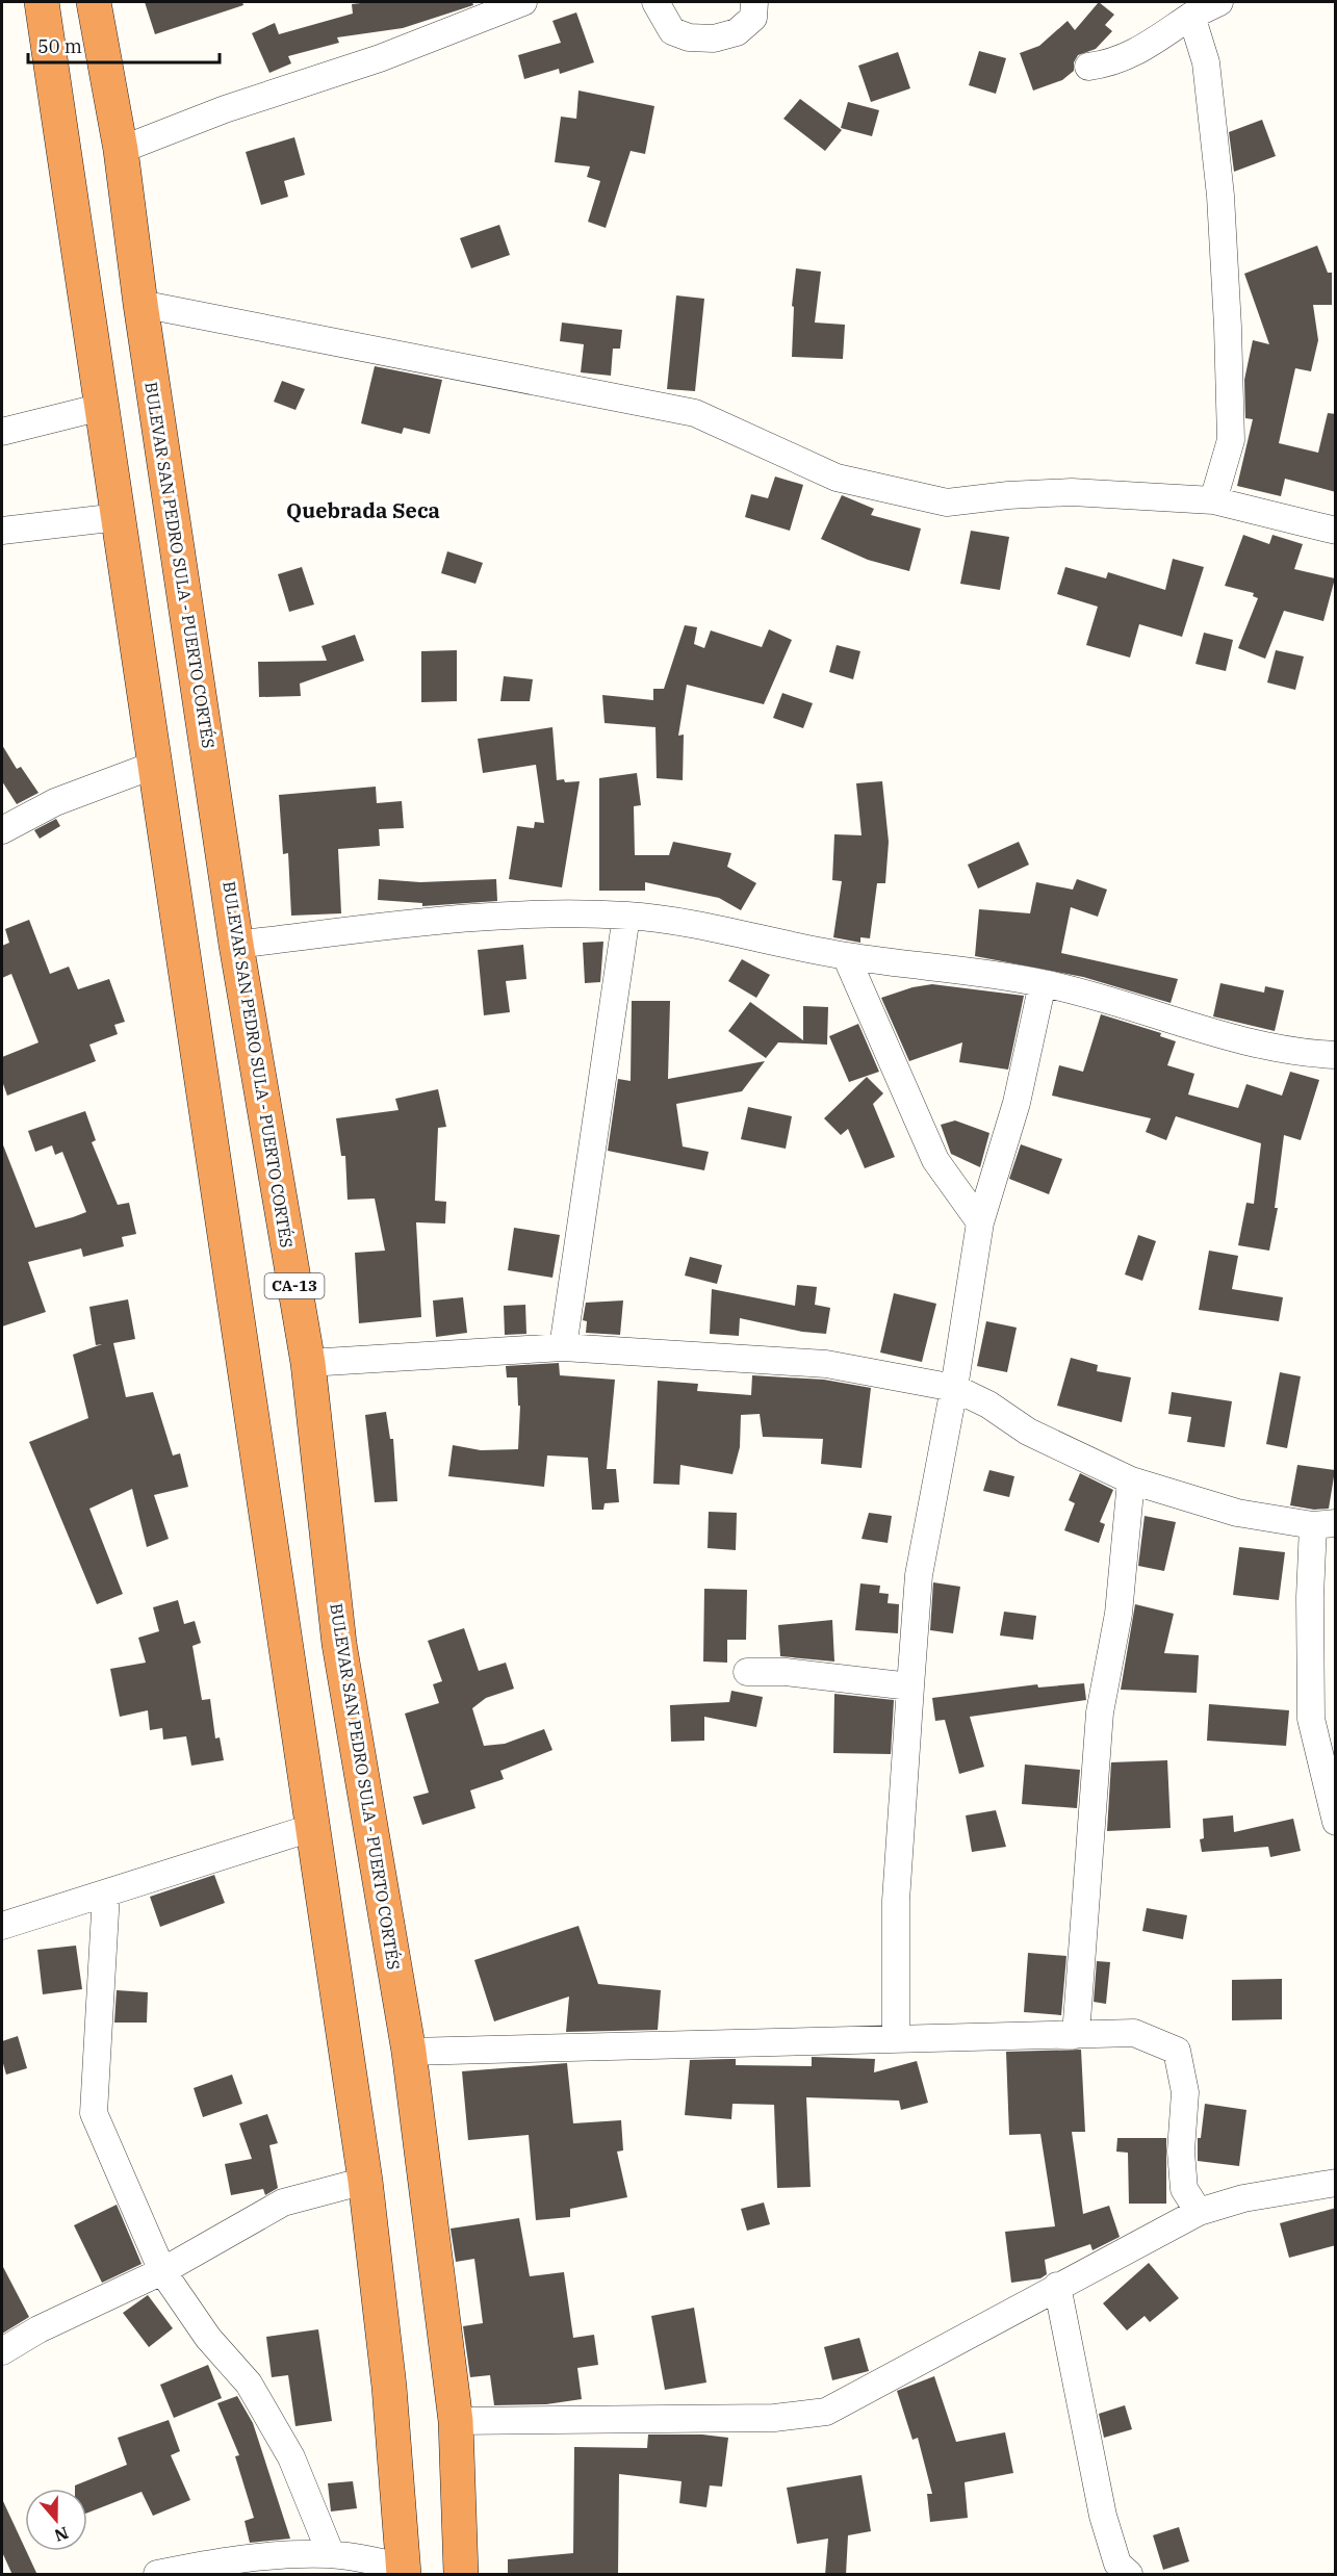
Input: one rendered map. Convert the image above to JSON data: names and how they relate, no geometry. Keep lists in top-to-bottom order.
{
  "streets": {
    "highway": ["BULEVAR SAN PEDRO SULA - PUERTO CORTÉS", "CA-13"]
  },
  "districts": ["Quebrada Seca"],
  "scale_bar": "50 m",
  "north": "bottom"
}
